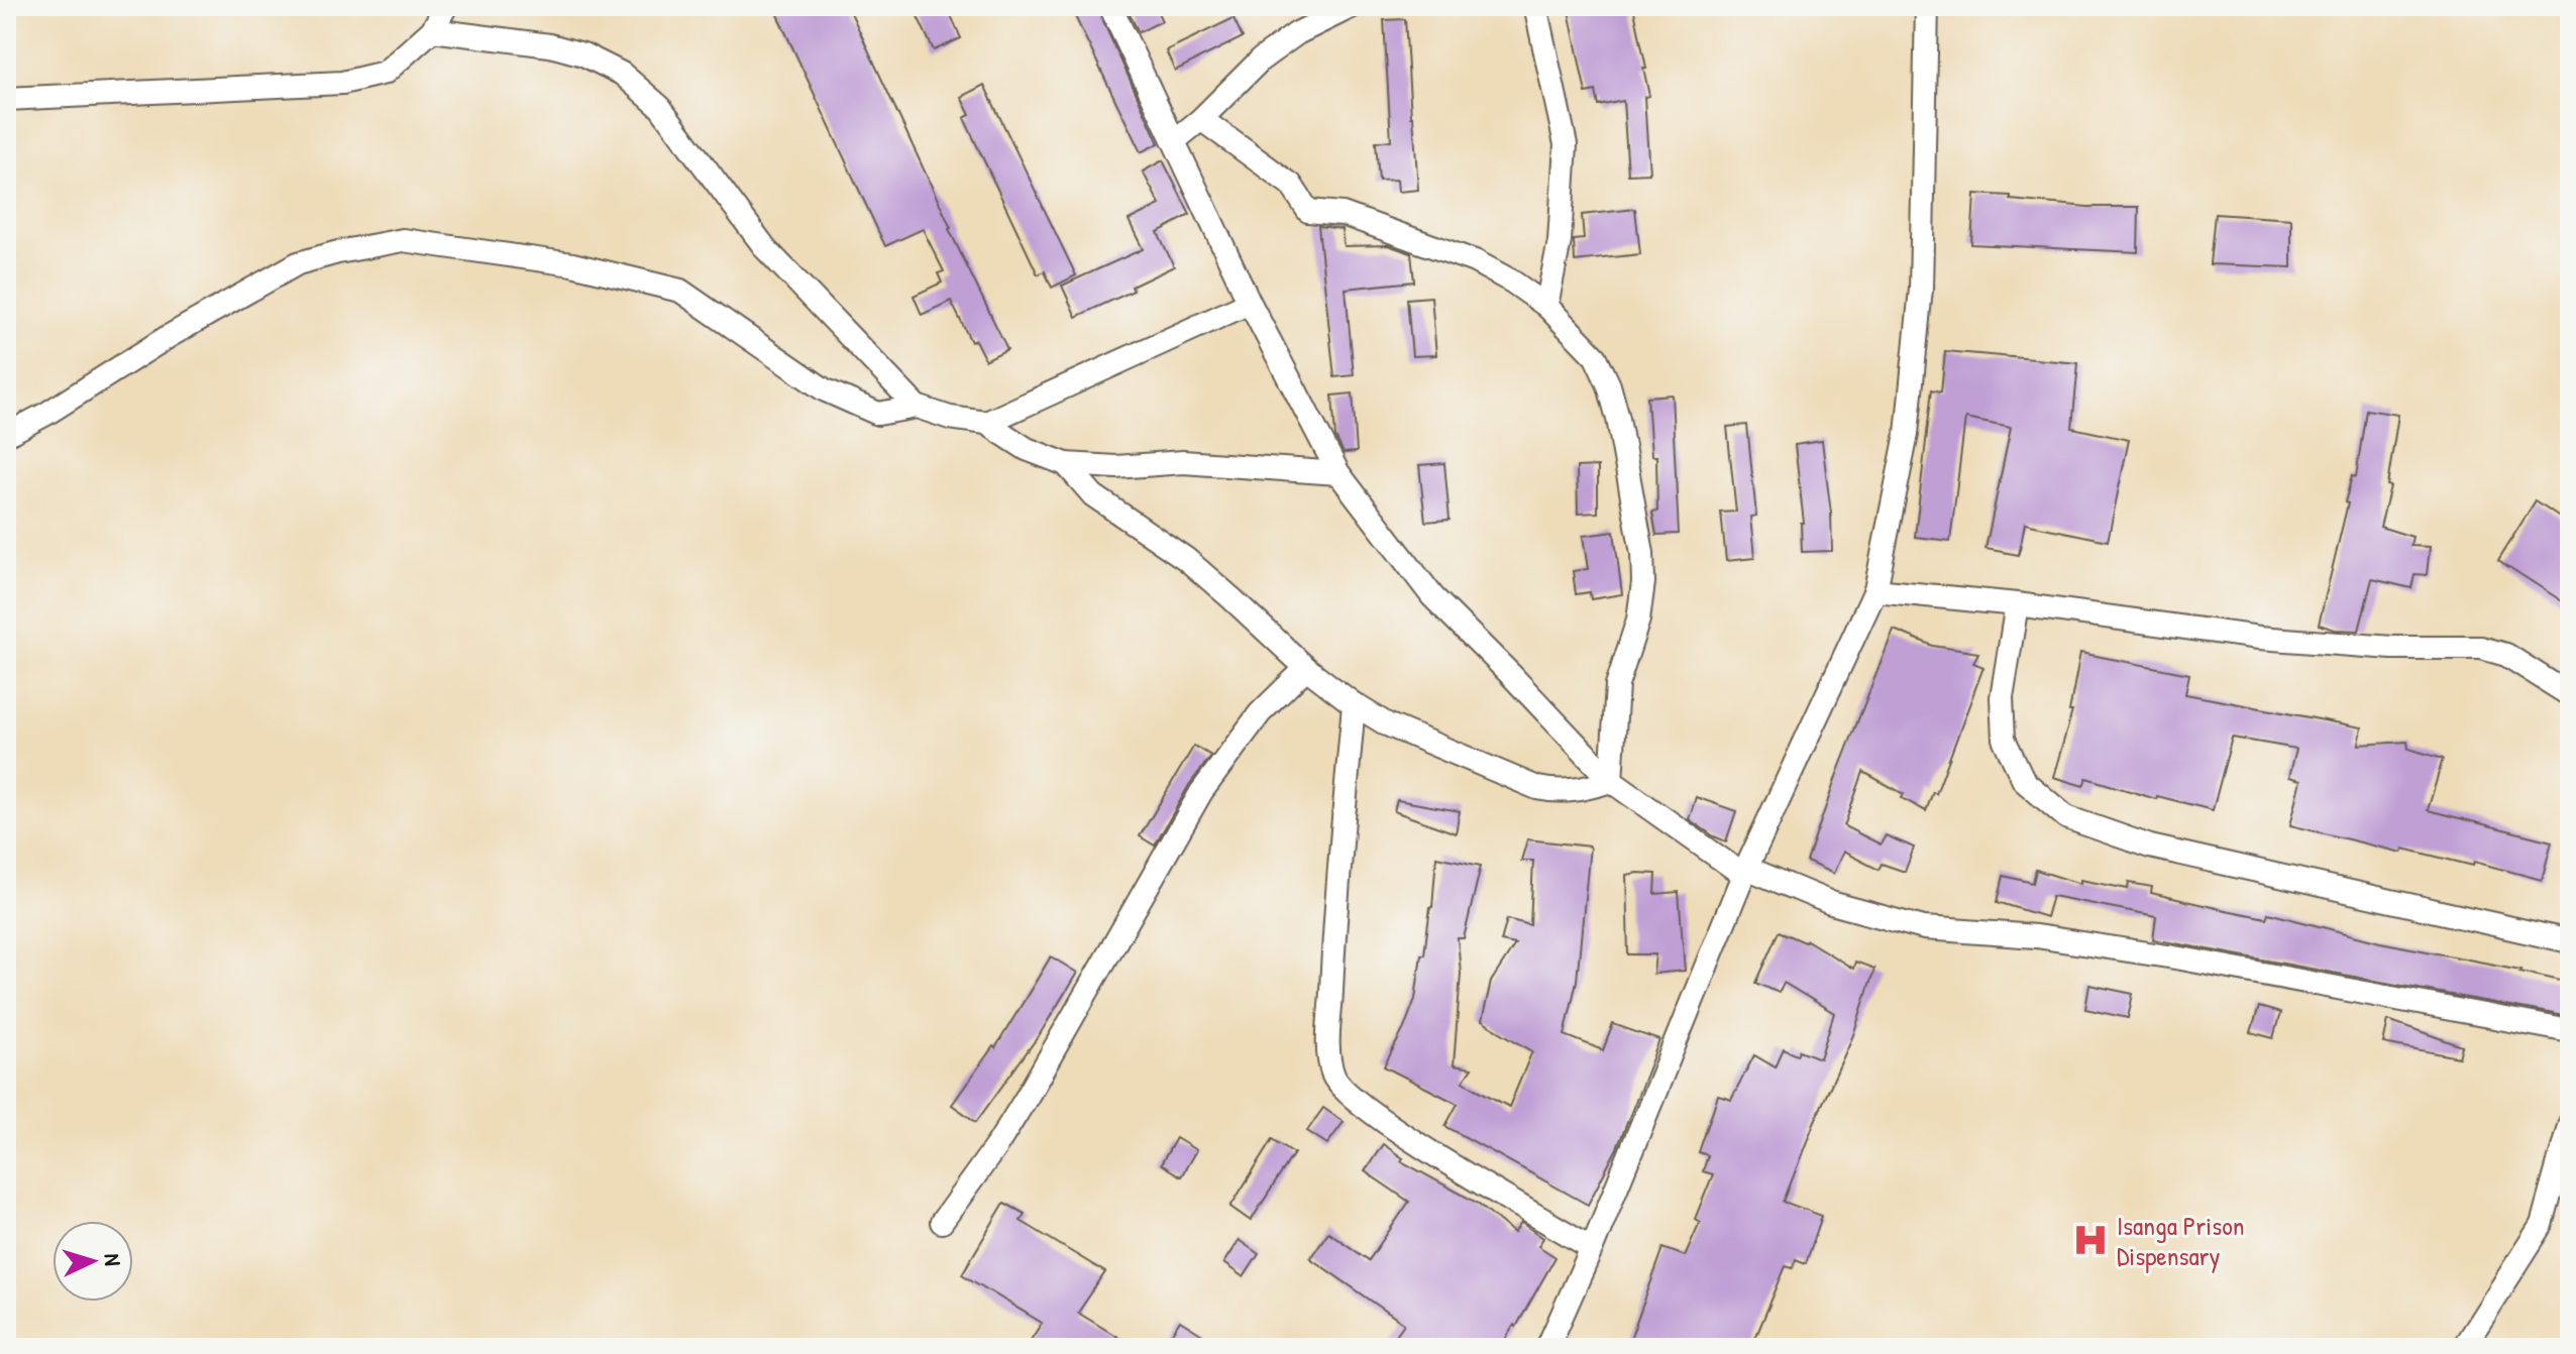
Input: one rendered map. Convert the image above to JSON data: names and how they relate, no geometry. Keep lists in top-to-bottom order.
{
  "places": {
    "hospital": ["Isanga Prison Dispensary"]
  },
  "north": "right"
}
